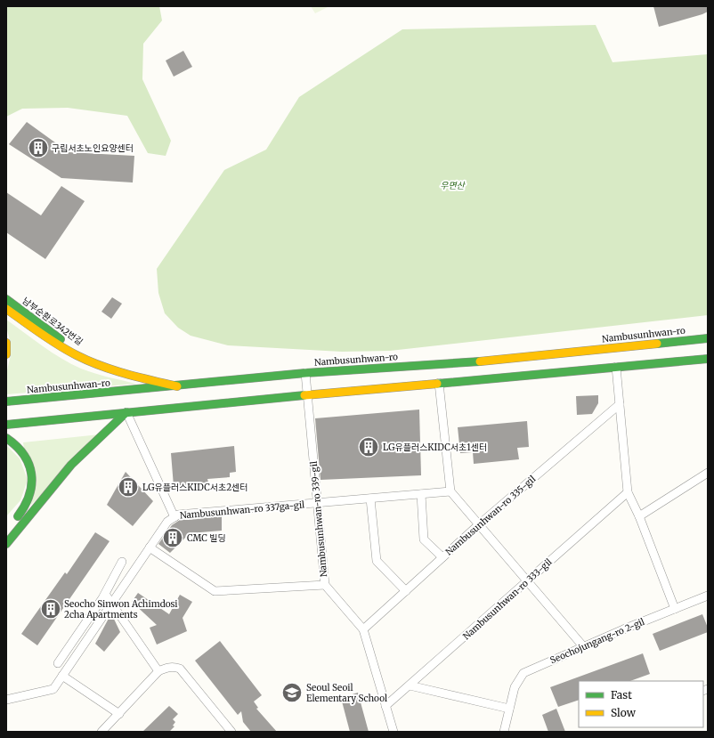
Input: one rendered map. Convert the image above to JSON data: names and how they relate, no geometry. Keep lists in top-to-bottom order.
{
  "streets": {
    "main road": ["남부순환로342번길", "Nambusunhwan-ro"],
    "street": [
      "Nambusunhwan-ro 337ga-gil",
      "Nambusunhwan-ro 335-gil",
      "Nambusunhwan-ro 339-gil",
      "Nambusunhwan-ro 333-gil",
      "Seochojungang-ro 2-gil"
    ]
  },
  "crossings": [
    ["Nambusunhwan-ro", "Nambusunhwan-ro 339-gil"],
    ["Nambusunhwan-ro 337ga-gil", "Nambusunhwan-ro 339-gil"],
    ["Nambusunhwan-ro 335-gil", "Nambusunhwan-ro 339-gil"],
    ["Nambusunhwan-ro 339-gil", "Nambusunhwan-ro 333-gil"]
  ],
  "parks": ["우면산"],
  "places": {
    "building": [
      "구립서초노인요양센터",
      "LG유플러스KIDC서초1센터",
      "LG유플러스KIDC서초2센터",
      "CMC 빌딩",
      "Seocho Sinwon Achimdosi 2cha Apartments"
    ],
    "school or university": ["Seoul Seoil Elementary School"]
  },
  "legend": ["Fast", "Slow"]
}
